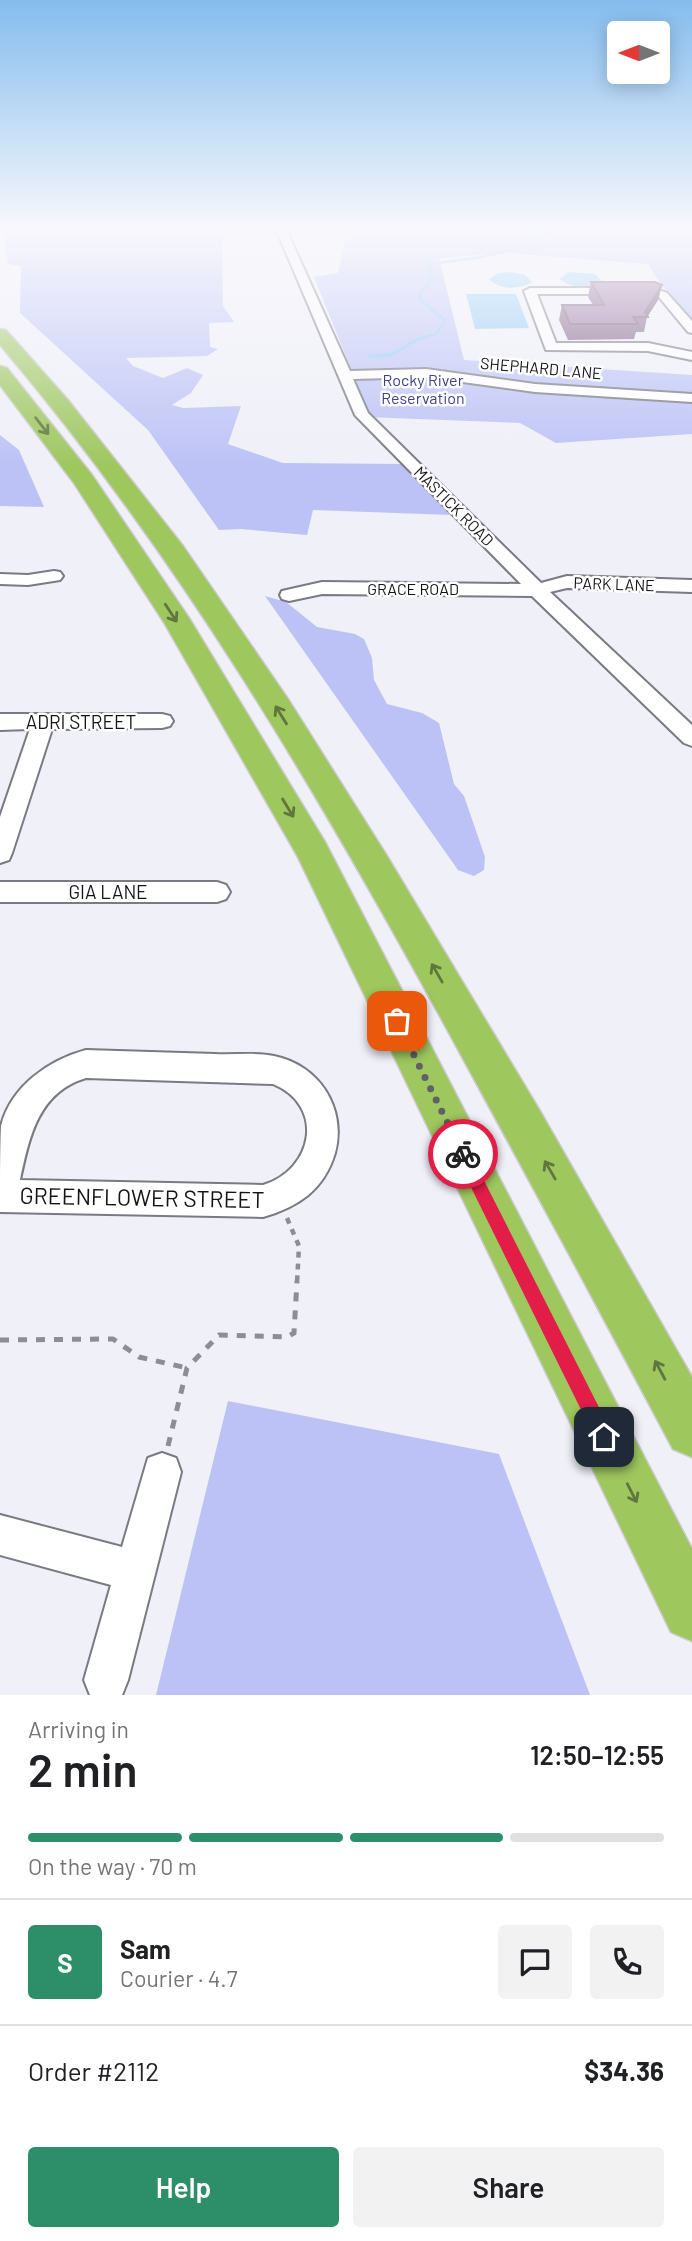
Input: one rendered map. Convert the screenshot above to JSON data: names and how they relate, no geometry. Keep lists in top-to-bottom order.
{
  "streets": {
    "street": [
      "SHEPHARD LANE",
      "MASTICK ROAD",
      "PARK LANE",
      "GRACE ROAD",
      "ADRI STREET",
      "GIA LANE",
      "GREENFLOWER STREET"
    ]
  },
  "crossings": [
    ["SHEPHARD LANE", "MASTICK ROAD"],
    ["MASTICK ROAD", "PARK LANE"],
    ["MASTICK ROAD", "GRACE ROAD"],
    ["PARK LANE", "GRACE ROAD"]
  ],
  "parks": ["Rocky River Reservation"],
  "north": "left",
  "page": {
    "heading": ["2 min", "Arriving in", "12:50–12:55"],
    "panel": [
      "Sam",
      "Courier · 4.7",
      "Order #2112",
      "$34.36"
    ],
    "bar": "On the way · 70 m",
    "round": "S",
    "buttons": ["Help", "Share"]
  }
}
